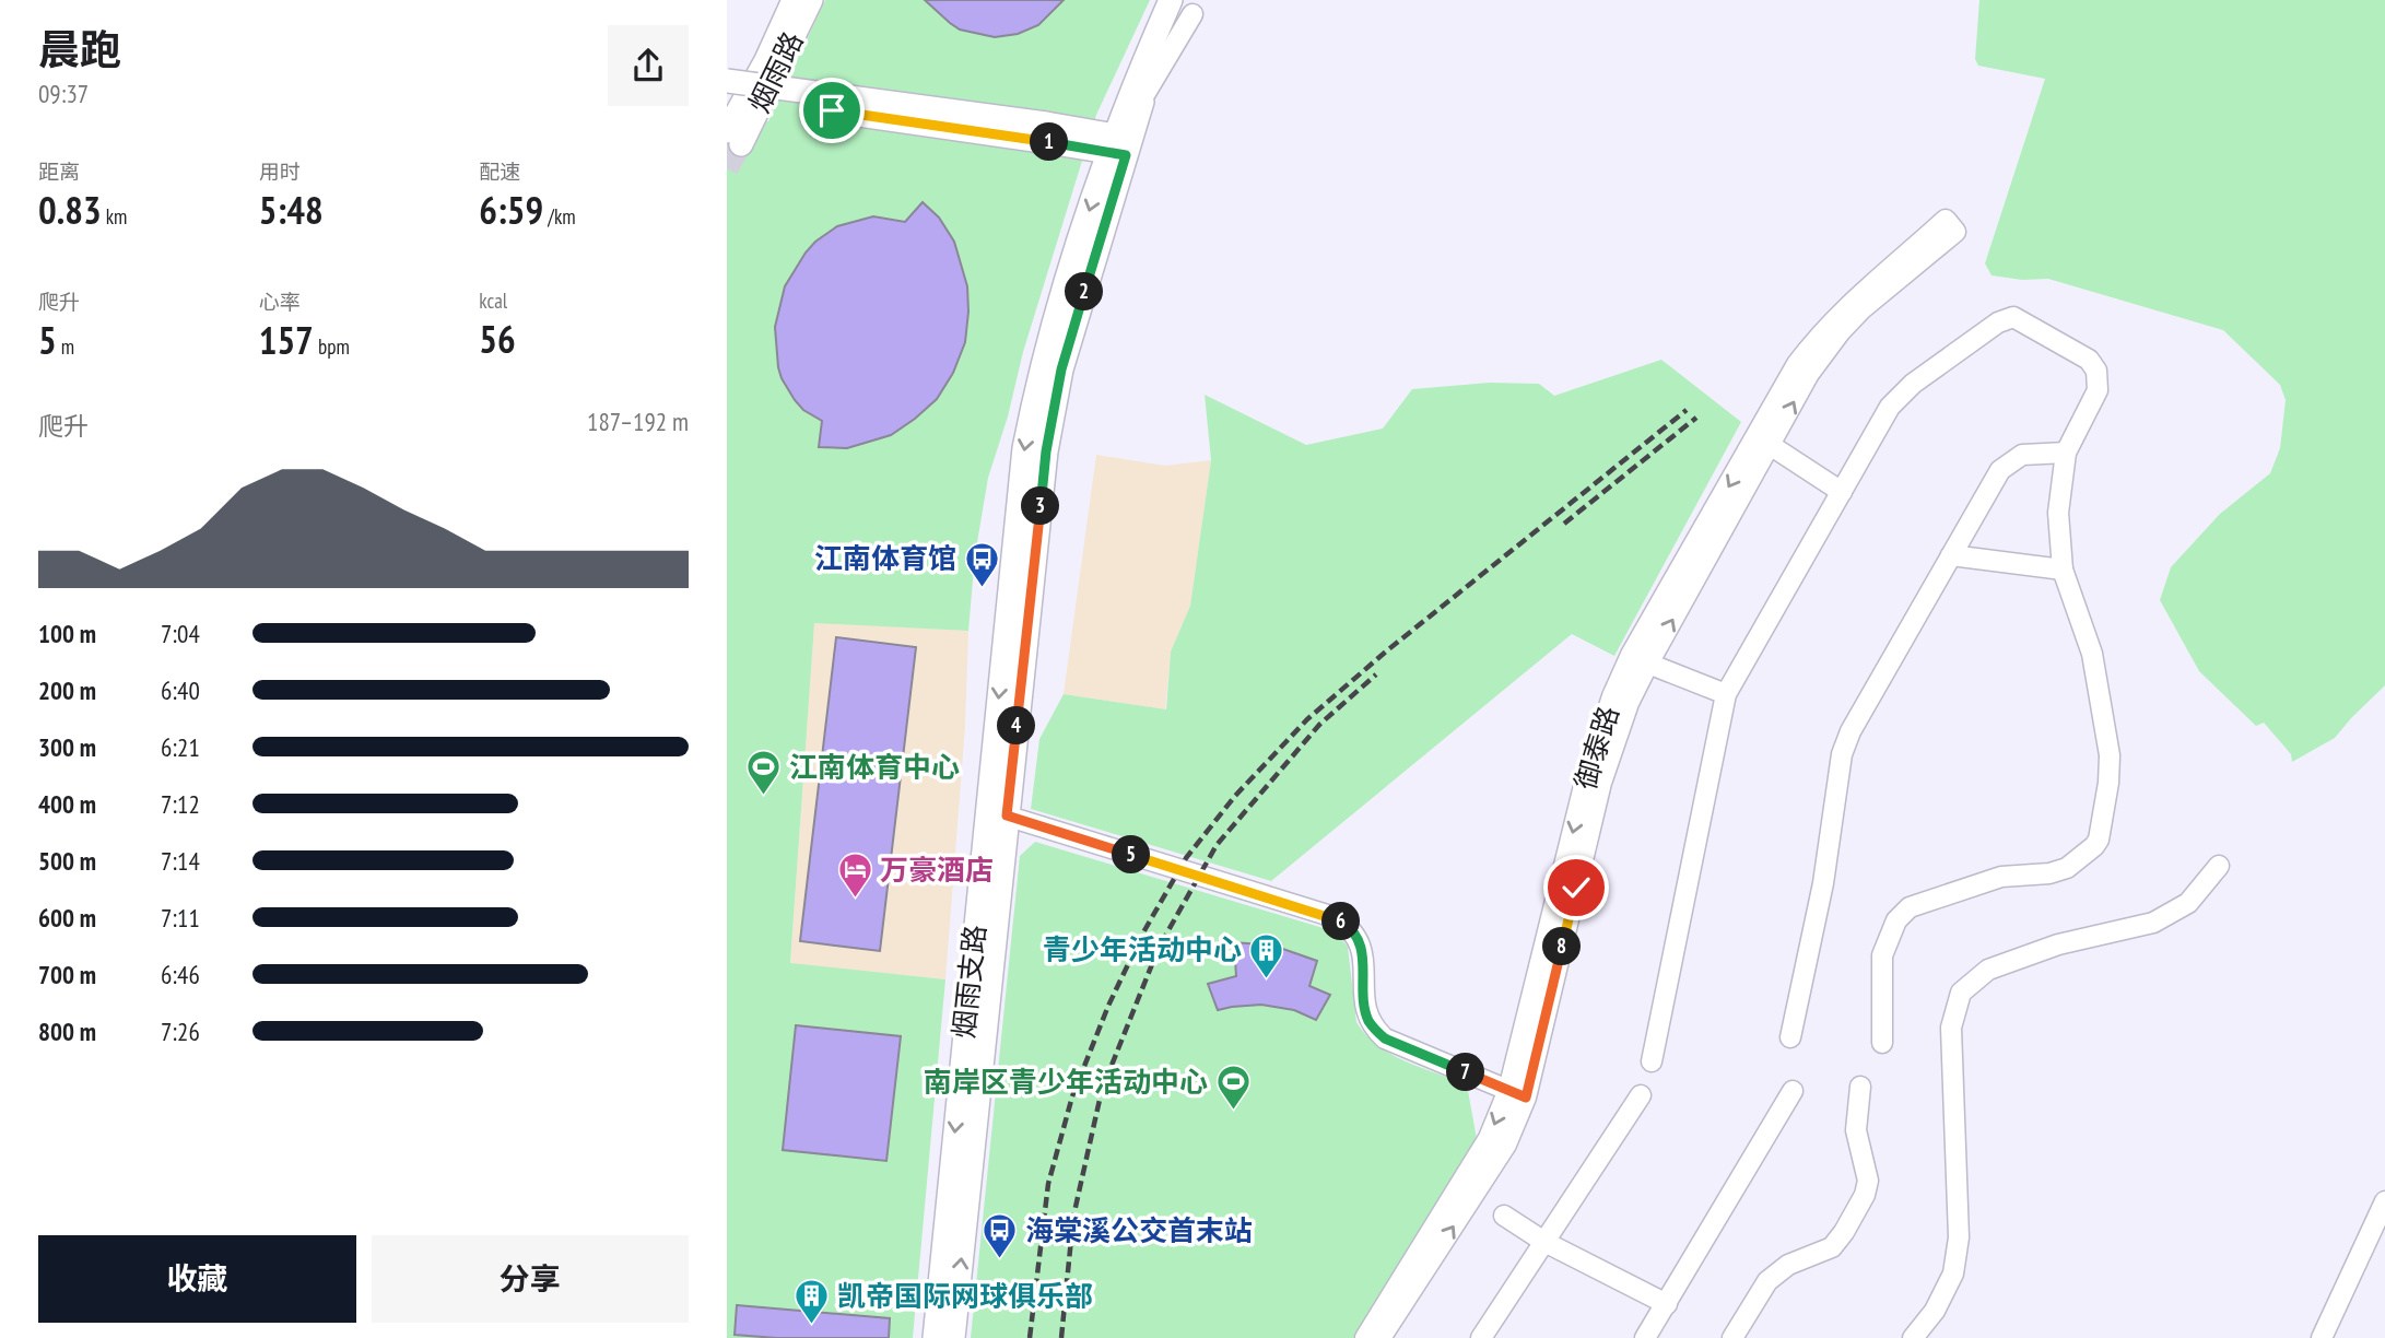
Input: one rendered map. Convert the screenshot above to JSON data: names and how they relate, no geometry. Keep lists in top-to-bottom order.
{
  "streets": {
    "main road": ["烟雨路", "烟雨支路"],
    "street": ["御泰路"]
  },
  "places": {
    "bus stop": ["江南体育馆", "海棠溪公交首末站"],
    "sports": ["江南体育中心", "南岸区青少年活动中心"],
    "hotel": ["万豪酒店"],
    "building": ["青少年活动中心", "凯帝国际网球俱乐部"]
  },
  "page": {
    "heading": ["晨跑", "09:37"],
    "pins": [
      "1",
      "2",
      "3",
      "4",
      "5",
      "6",
      "8",
      "7"
    ],
    "stats": [
      ["距离", "0.83 km"],
      ["用时", "5:48"],
      ["配速", "6:59 /km"],
      ["爬升", "5 m"],
      ["心率", "157 bpm"],
      ["kcal", "56"]
    ],
    "chart": ["爬升", "187–192 m"],
    "list": [
      {
        "name": "100 m",
        "note": "7:04"
      },
      {
        "name": "200 m",
        "note": "6:40"
      },
      {
        "name": "300 m",
        "note": "6:21"
      },
      {
        "name": "400 m",
        "note": "7:12"
      },
      {
        "name": "500 m",
        "note": "7:14"
      },
      {
        "name": "600 m",
        "note": "7:11"
      },
      {
        "name": "700 m",
        "note": "6:46"
      },
      {
        "name": "800 m",
        "note": "7:26"
      }
    ],
    "buttons": ["收藏", "分享"]
  }
}
